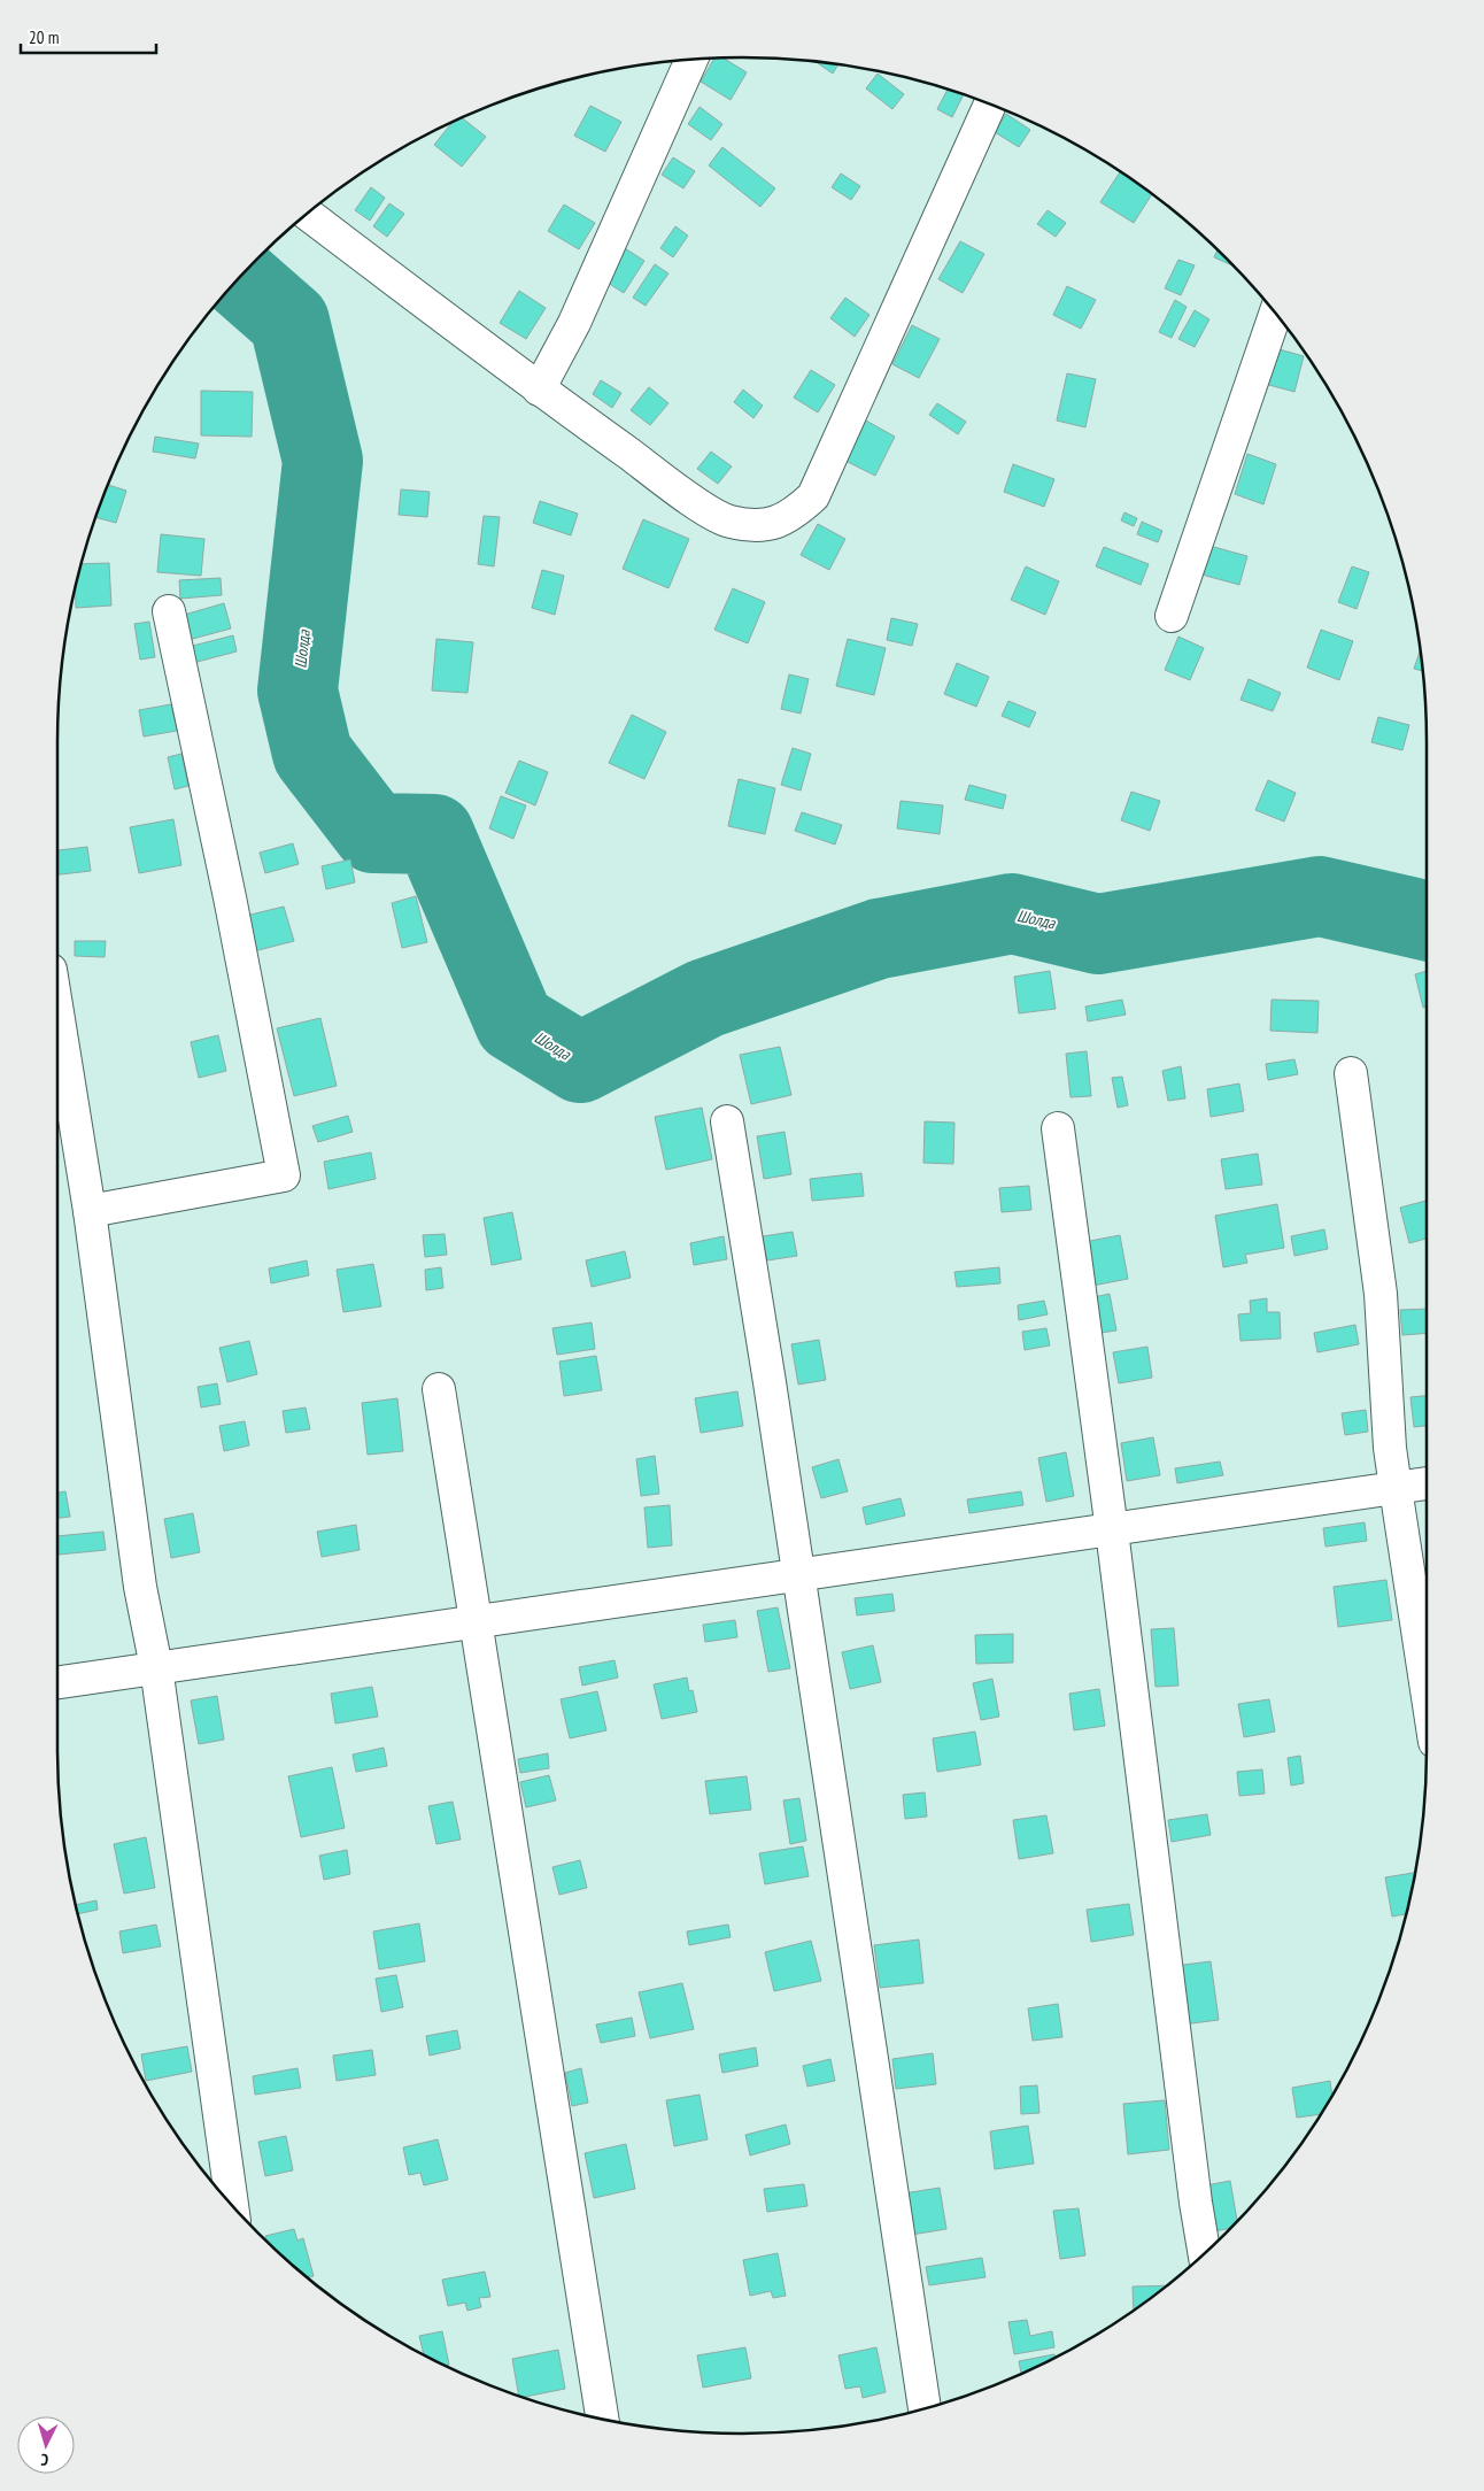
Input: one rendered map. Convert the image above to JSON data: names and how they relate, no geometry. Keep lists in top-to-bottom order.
{
  "water": ["Шолда"],
  "scale_bar": "20 m",
  "north": "bottom"
}
